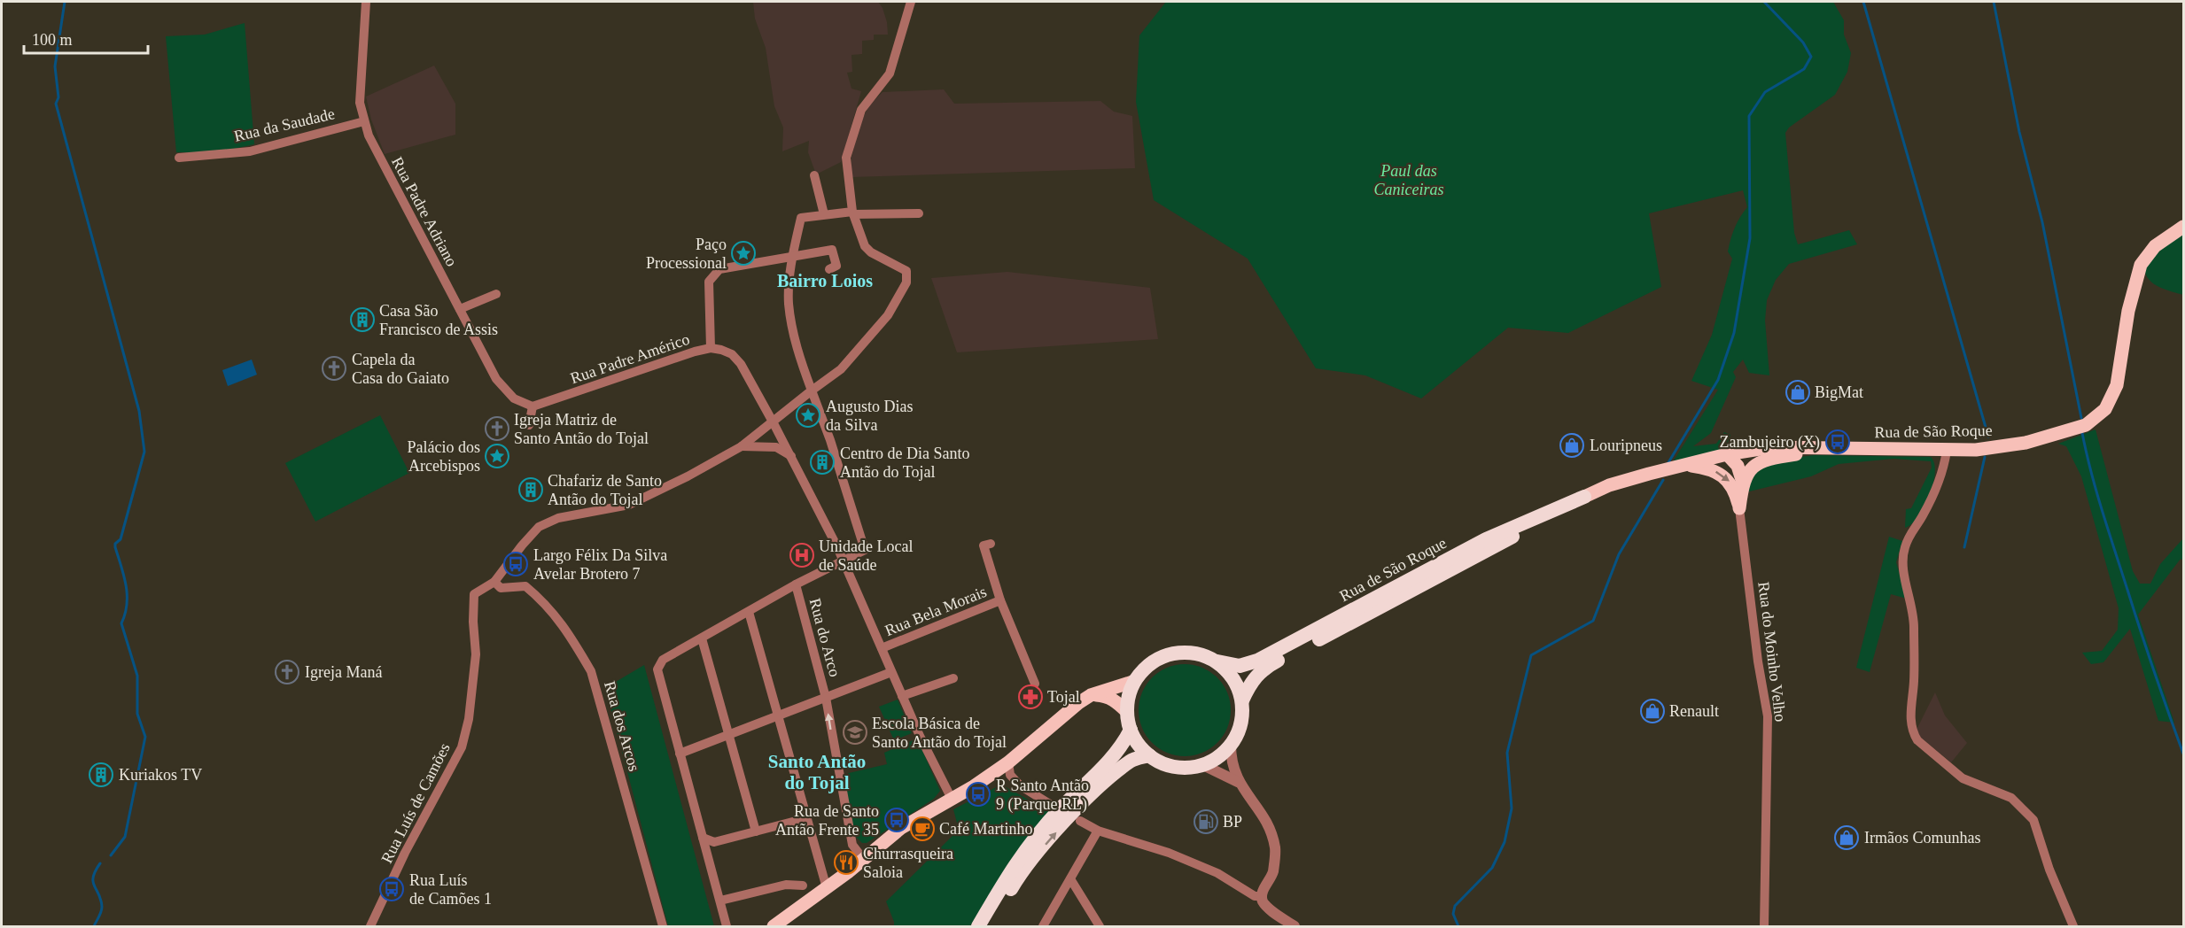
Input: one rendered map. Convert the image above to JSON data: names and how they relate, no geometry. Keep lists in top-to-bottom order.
{
  "streets": {
    "highway": ["Rua de São Roque"],
    "street": [
      "Rua da Saudade",
      "Rua Padre Adriano",
      "Rua Padre Américo",
      "Rua Bela Morais",
      "Rua do Arco",
      "Rua do Moinho Velho",
      "Rua dos Arcos",
      "Rua Luís de Camões"
    ]
  },
  "crossings": [
    ["Rua da Saudade", "Rua Padre Adriano"],
    ["Rua Padre Adriano", "Rua Padre Américo"],
    ["Rua Padre Américo", "Rua Bela Morais"],
    ["Rua dos Arcos", "Rua Luís de Camões"]
  ],
  "districts": ["Bairro Loios", "Santo Antão do Tojal"],
  "parks": ["Paul das Caniceiras"],
  "places": {
    "place": ["Paço Processional", "Augusto Dias da Silva", "Palácio dos Arcebispos"],
    "building": [
      "Casa São Francisco de Assis",
      "Centro de Dia Santo Antão do Tojal",
      "Chafariz de Santo Antão do Tojal",
      "Kuriakos TV"
    ],
    "church": ["Capela da Casa do Gaiato", "Igreja Matriz de Santo Antão do Tojal", "Igreja Maná"],
    "shop": [
      "BigMat",
      "Louripneus",
      "Renault",
      "Irmãos Comunhas"
    ],
    "bus stop": [
      "Zambujeiro (X)",
      "Largo Félix Da Silva Avelar Brotero 7",
      "R Santo Antão 9 (Parque RL)",
      "Rua de Santo Antão Frente 35",
      "Rua Luís de Camões 1"
    ],
    "hospital": ["Unidade Local de Saúde"],
    "pharmacy": ["Tojal"],
    "school or university": ["Escola Básica de Santo Antão do Tojal"],
    "fuel station": ["BP"],
    "cafe": ["Café Martinho"],
    "restaurant": ["Churrasqueira Saloia"]
  },
  "scale_bar": "100 m"
}
